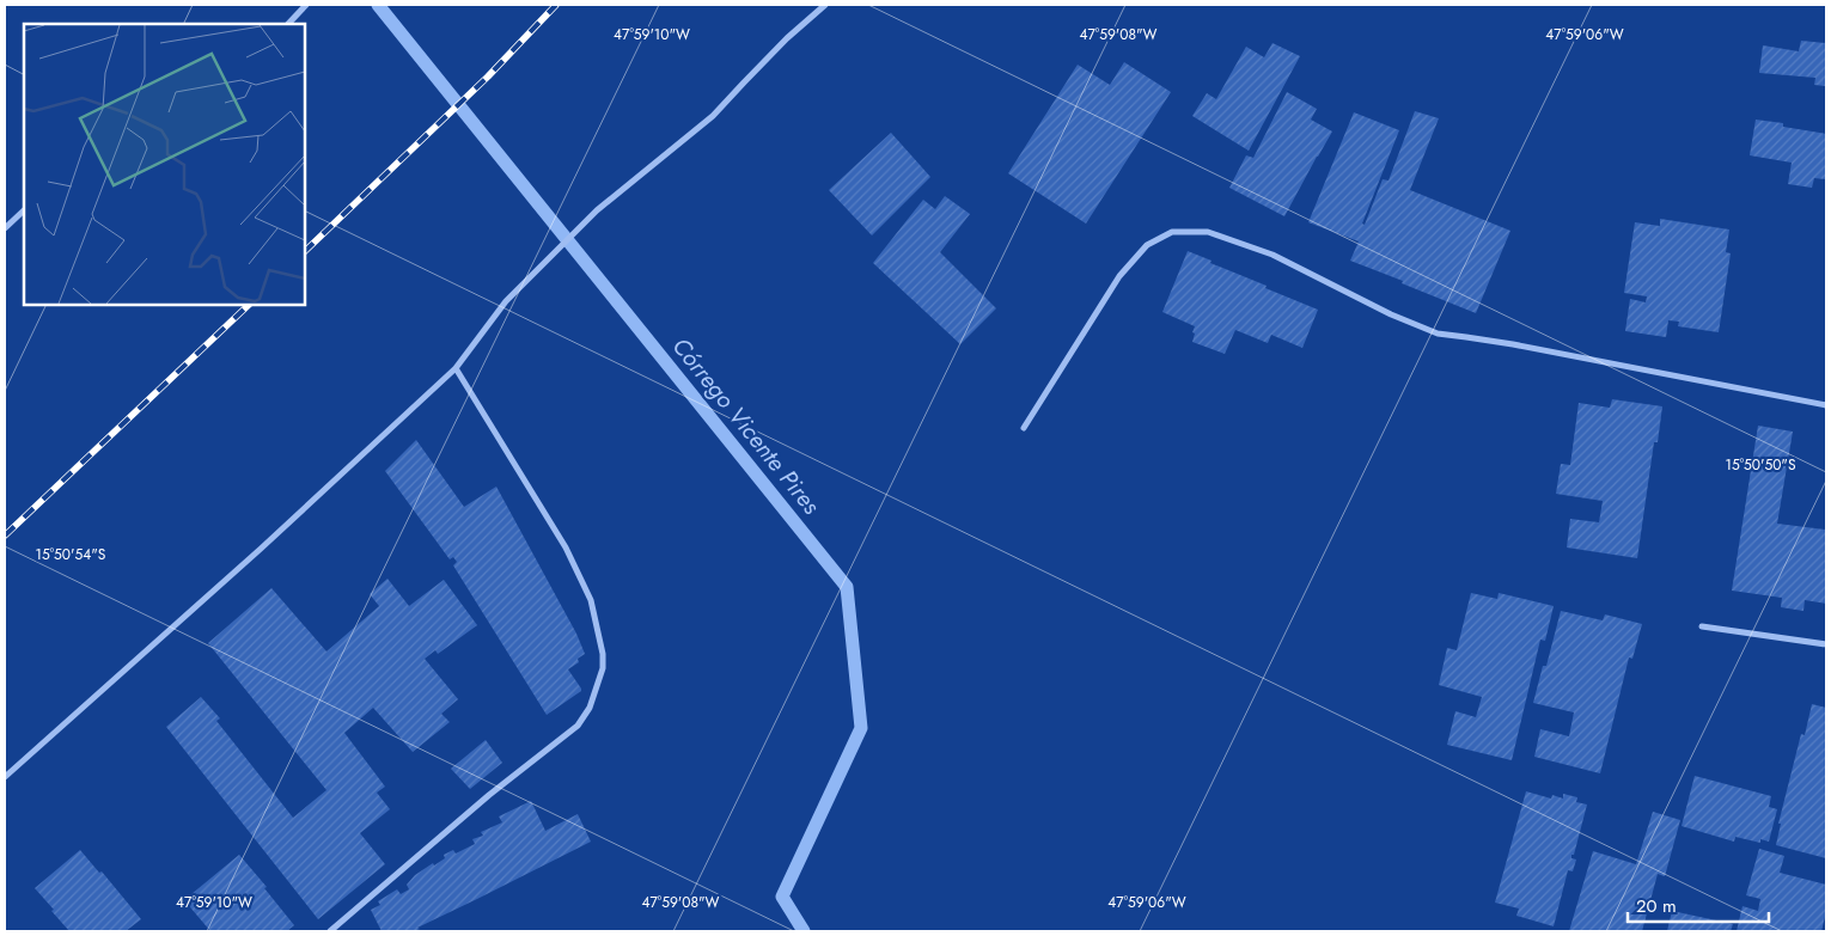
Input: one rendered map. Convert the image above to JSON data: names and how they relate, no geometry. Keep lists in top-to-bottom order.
{
  "water": ["Córrego Vicente Pires"],
  "scale_bar": "20 m",
  "coordinates": [
    "47°59'10\"W",
    "47°59'08\"W",
    "47°59'06\"W",
    "15°50'50\"S",
    "15°50'54\"S"
  ]
}
